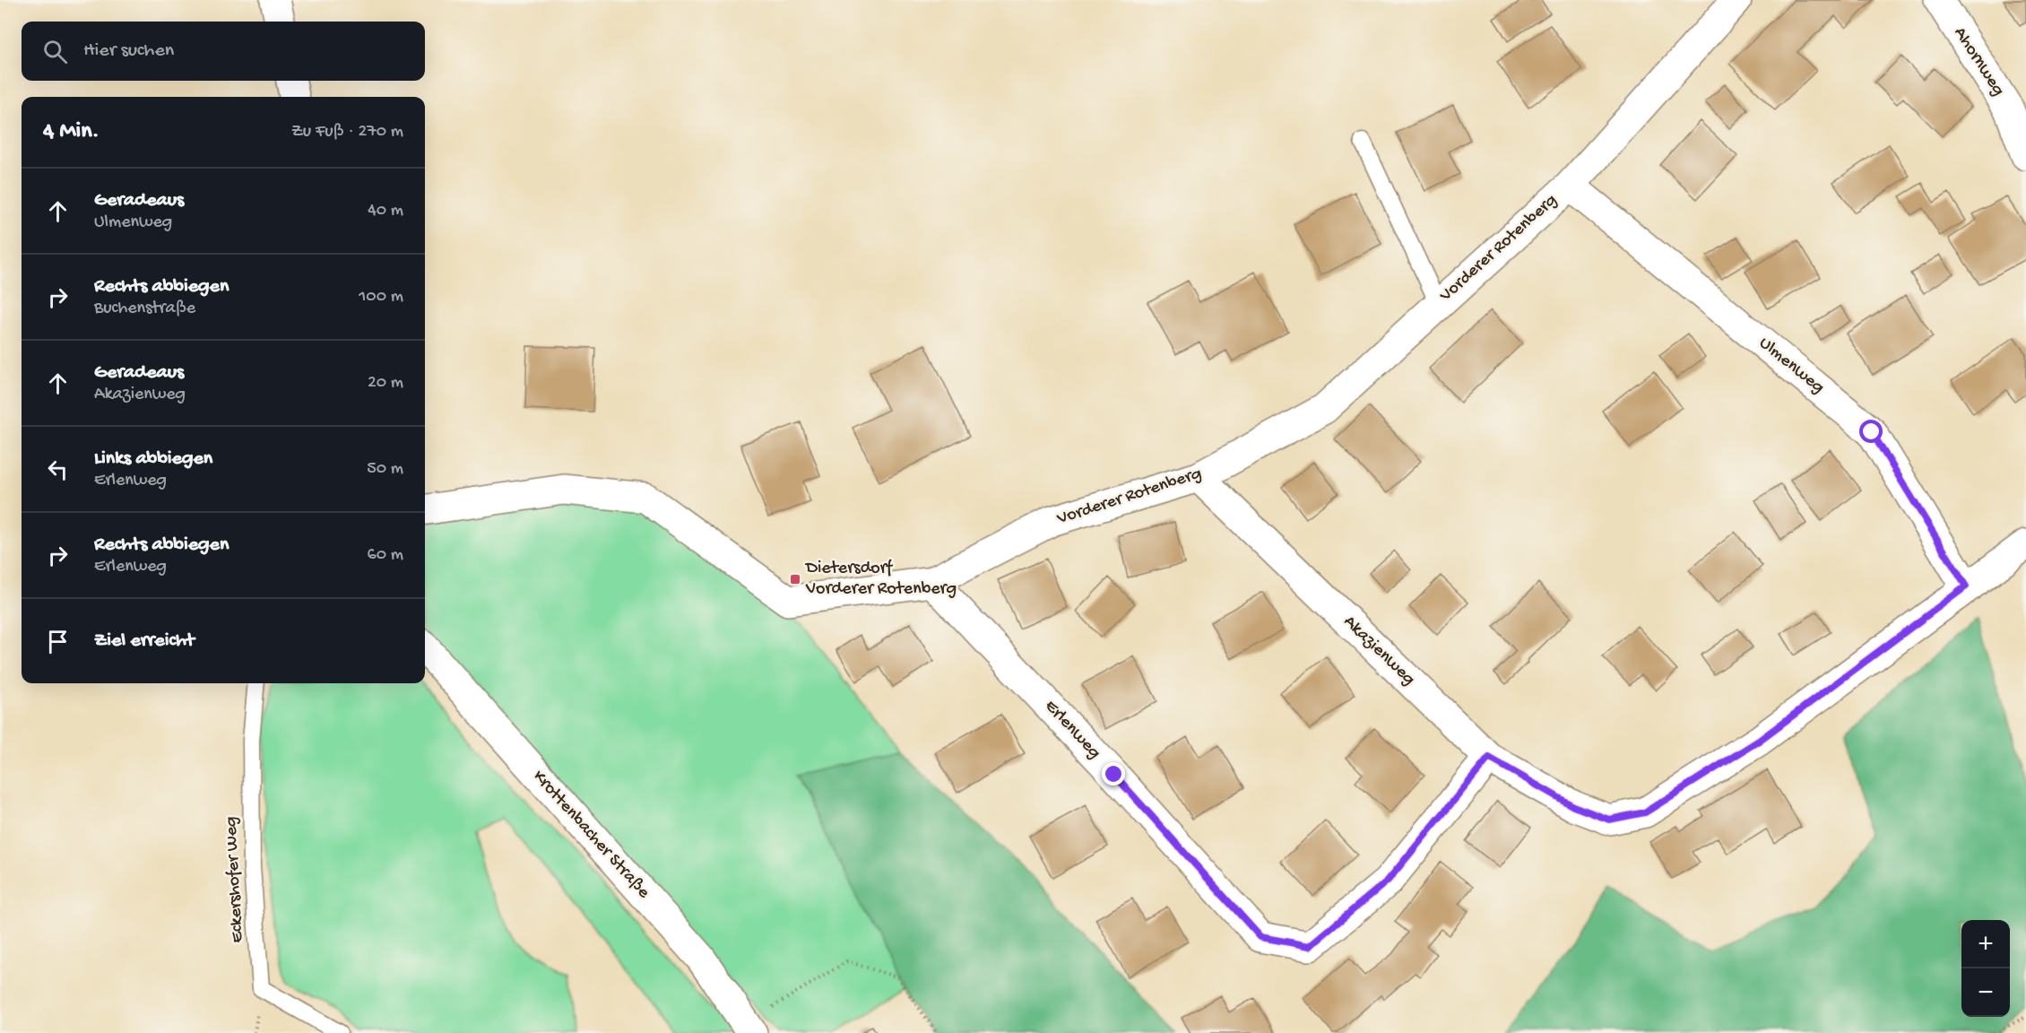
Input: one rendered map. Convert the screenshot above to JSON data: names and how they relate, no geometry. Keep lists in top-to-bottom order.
{
  "streets": {
    "street": [
      "Ahornweg",
      "Vorderer Rotenberg",
      "Ulmenweg",
      "Akazienweg",
      "Erlenweg",
      "Krottenbacher Straße"
    ],
    "lane": ["Eckershofer Weg"]
  },
  "crossings": [
    ["Vorderer Rotenberg", "Ulmenweg"],
    ["Vorderer Rotenberg", "Akazienweg"],
    ["Vorderer Rotenberg", "Erlenweg"],
    ["Ulmenweg", "Akazienweg"],
    ["Akazienweg", "Erlenweg"]
  ],
  "places": {
    "transit": ["Dietersdorf Vorderer Rotenberg"]
  },
  "page": {
    "search": "Hier suchen",
    "heading": ["4 Min.", "Zu Fuß · 270 m"],
    "list": [
      ["Geradeaus", "Ulmenweg", "40 m"],
      ["Rechts abbiegen", "Buchenstraße", "100 m"],
      ["Geradeaus", "Akazienweg", "20 m"],
      ["Links abbiegen", "Erlenweg", "50 m"],
      ["Rechts abbiegen", "Erlenweg", "60 m"],
      "Ziel erreicht"
    ],
    "map_buttons": ["+", "−"]
  }
}
